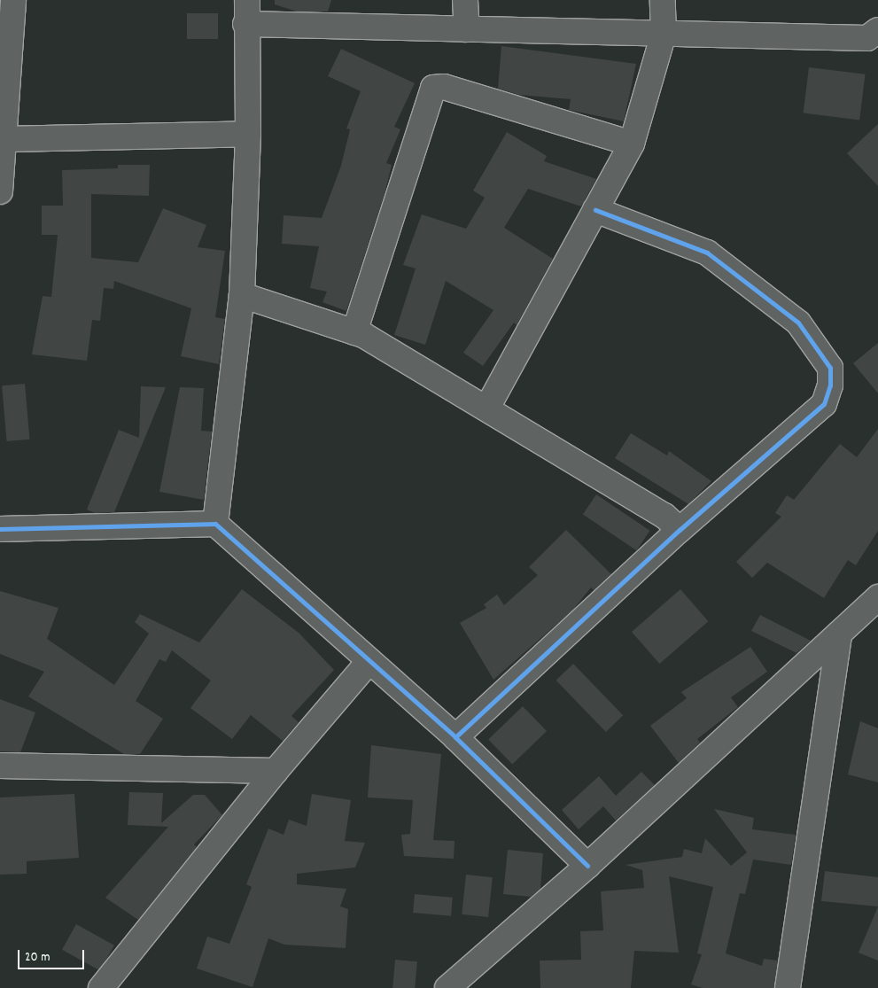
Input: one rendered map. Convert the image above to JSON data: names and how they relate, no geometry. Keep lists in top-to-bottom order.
{
  "scale_bar": "20 m"
}
